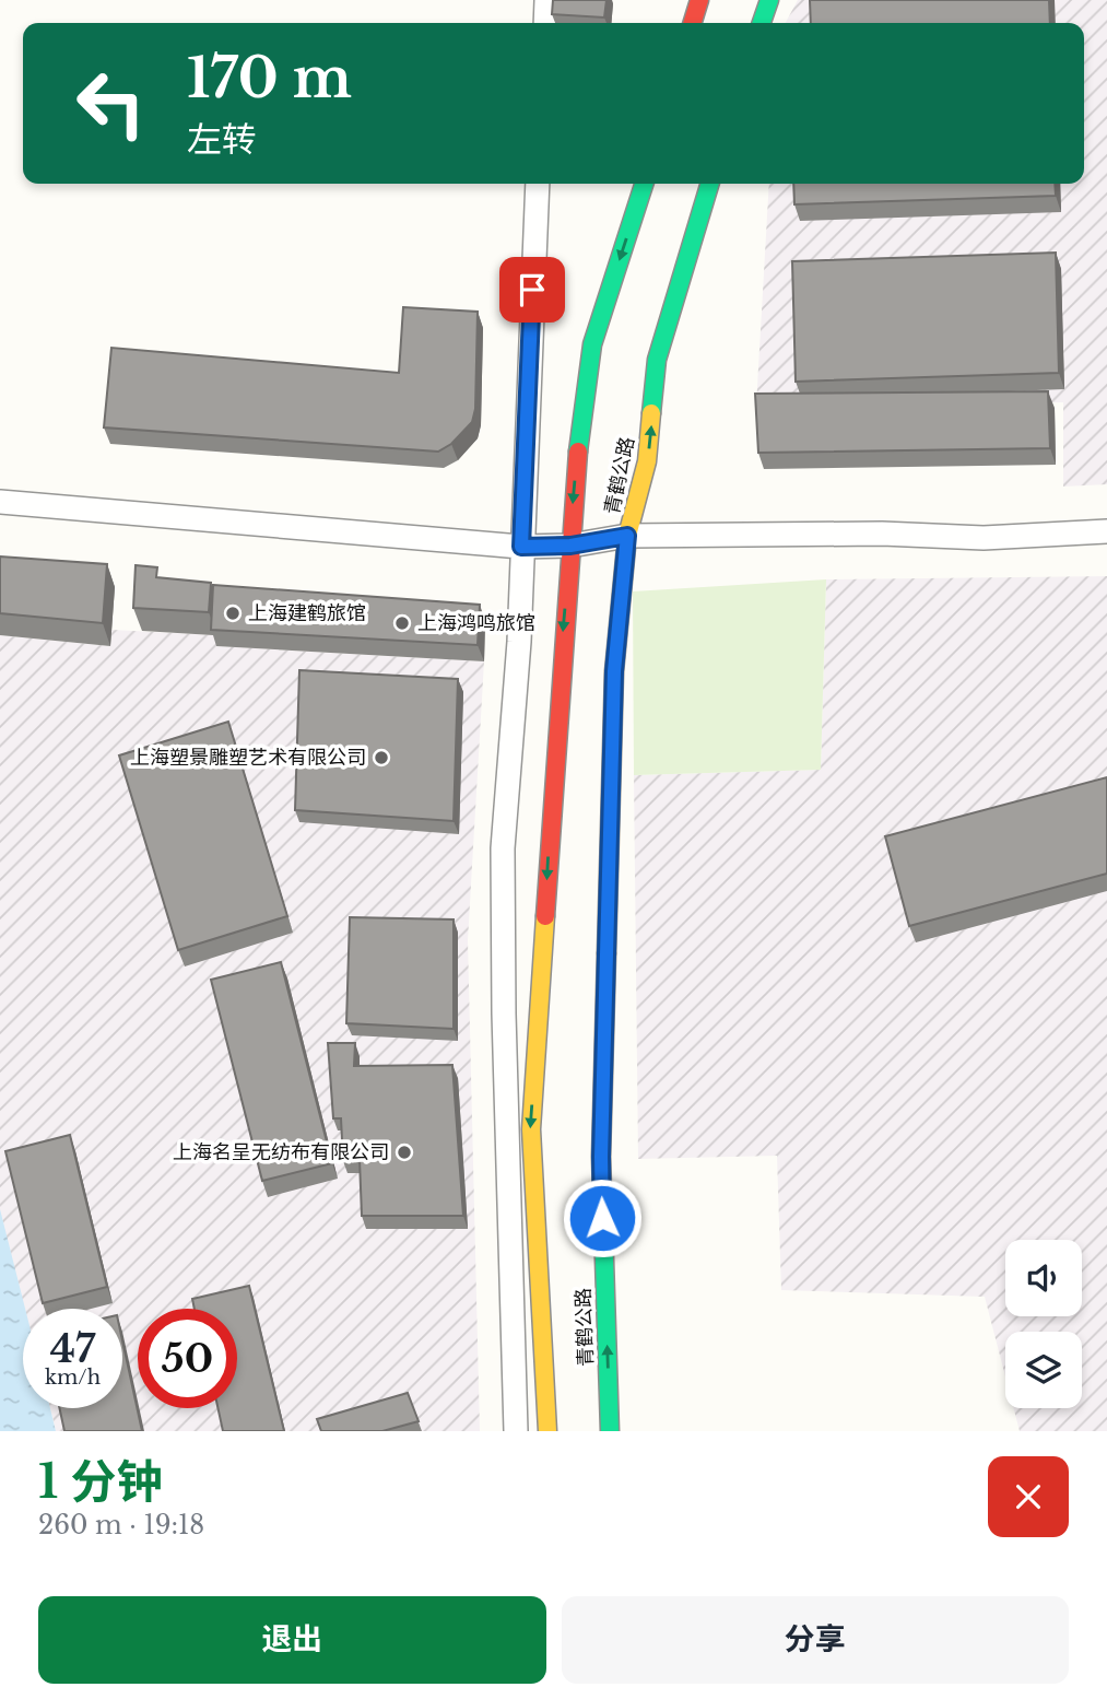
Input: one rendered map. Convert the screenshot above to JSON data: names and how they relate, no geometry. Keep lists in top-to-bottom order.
{
  "streets": {
    "main road": ["青鹤公路"]
  },
  "places": [
    "上海建鹤旅馆",
    "上海鸿鸣旅馆",
    "上海塑景雕塑艺术有限公司",
    "上海名呈无纺布有限公司"
  ],
  "page": {
    "turn": ["170 m", "左转"],
    "speed": "47 km/h",
    "limit": "50",
    "heading": ["1 分钟", "260 m · 19:18"],
    "buttons": ["退出", "分享"]
  }
}
